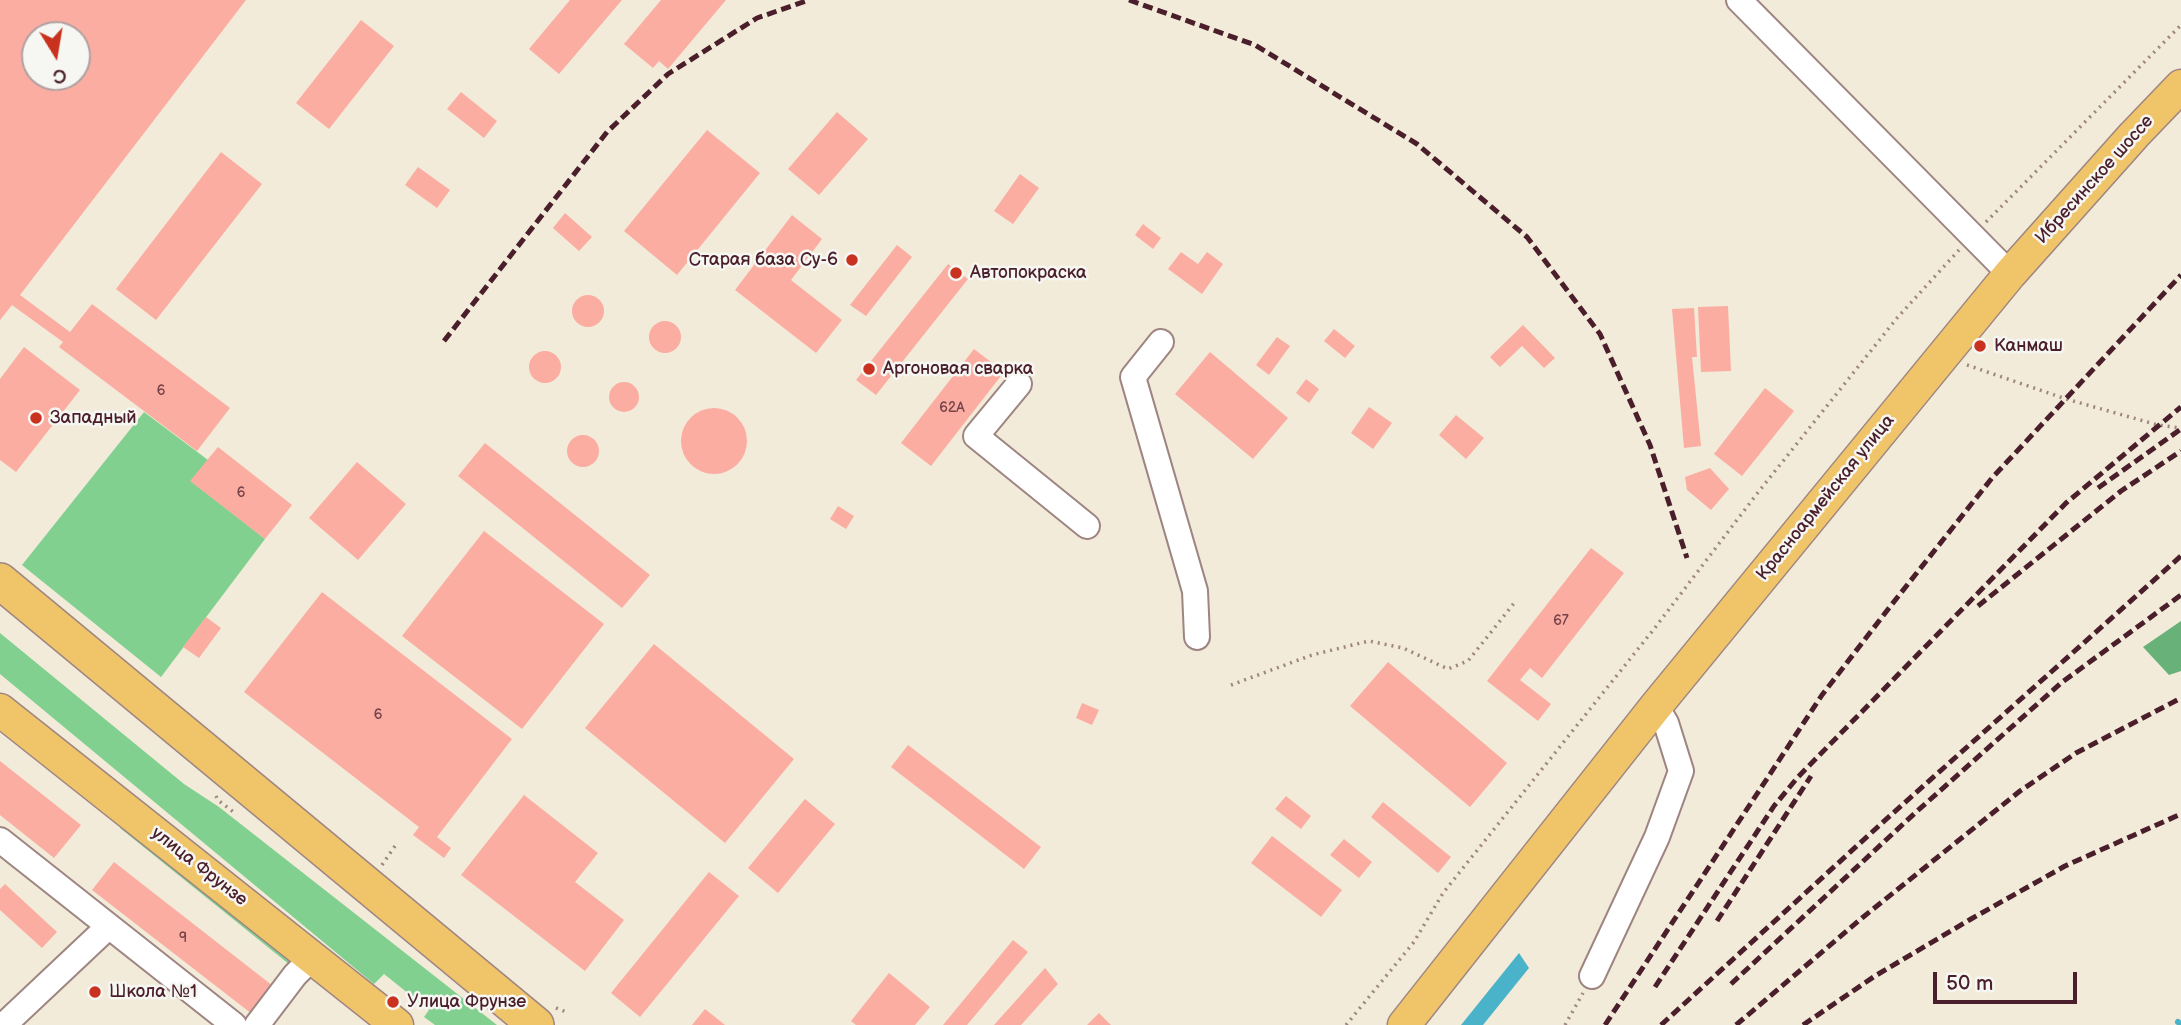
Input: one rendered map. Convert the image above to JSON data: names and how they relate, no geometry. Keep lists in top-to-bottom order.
{
  "streets": {
    "main road": ["Ибресинское шоссе", "Красноармейская улица", "улица Фрунзе"]
  },
  "crossings": [
    ["Ибресинское шоссе", "Красноармейская улица"]
  ],
  "places": [
    "Старая база Су-6",
    "Автопокраска",
    "Канмаш",
    "Аргоновая сварка",
    "Западный",
    "Школа №1",
    "Улица Фрунзе"
  ],
  "house_numbers": [
    "6",
    "62А",
    "6",
    "67",
    "6",
    "9"
  ],
  "scale_bar": "50 m",
  "north": "bottom"
}
